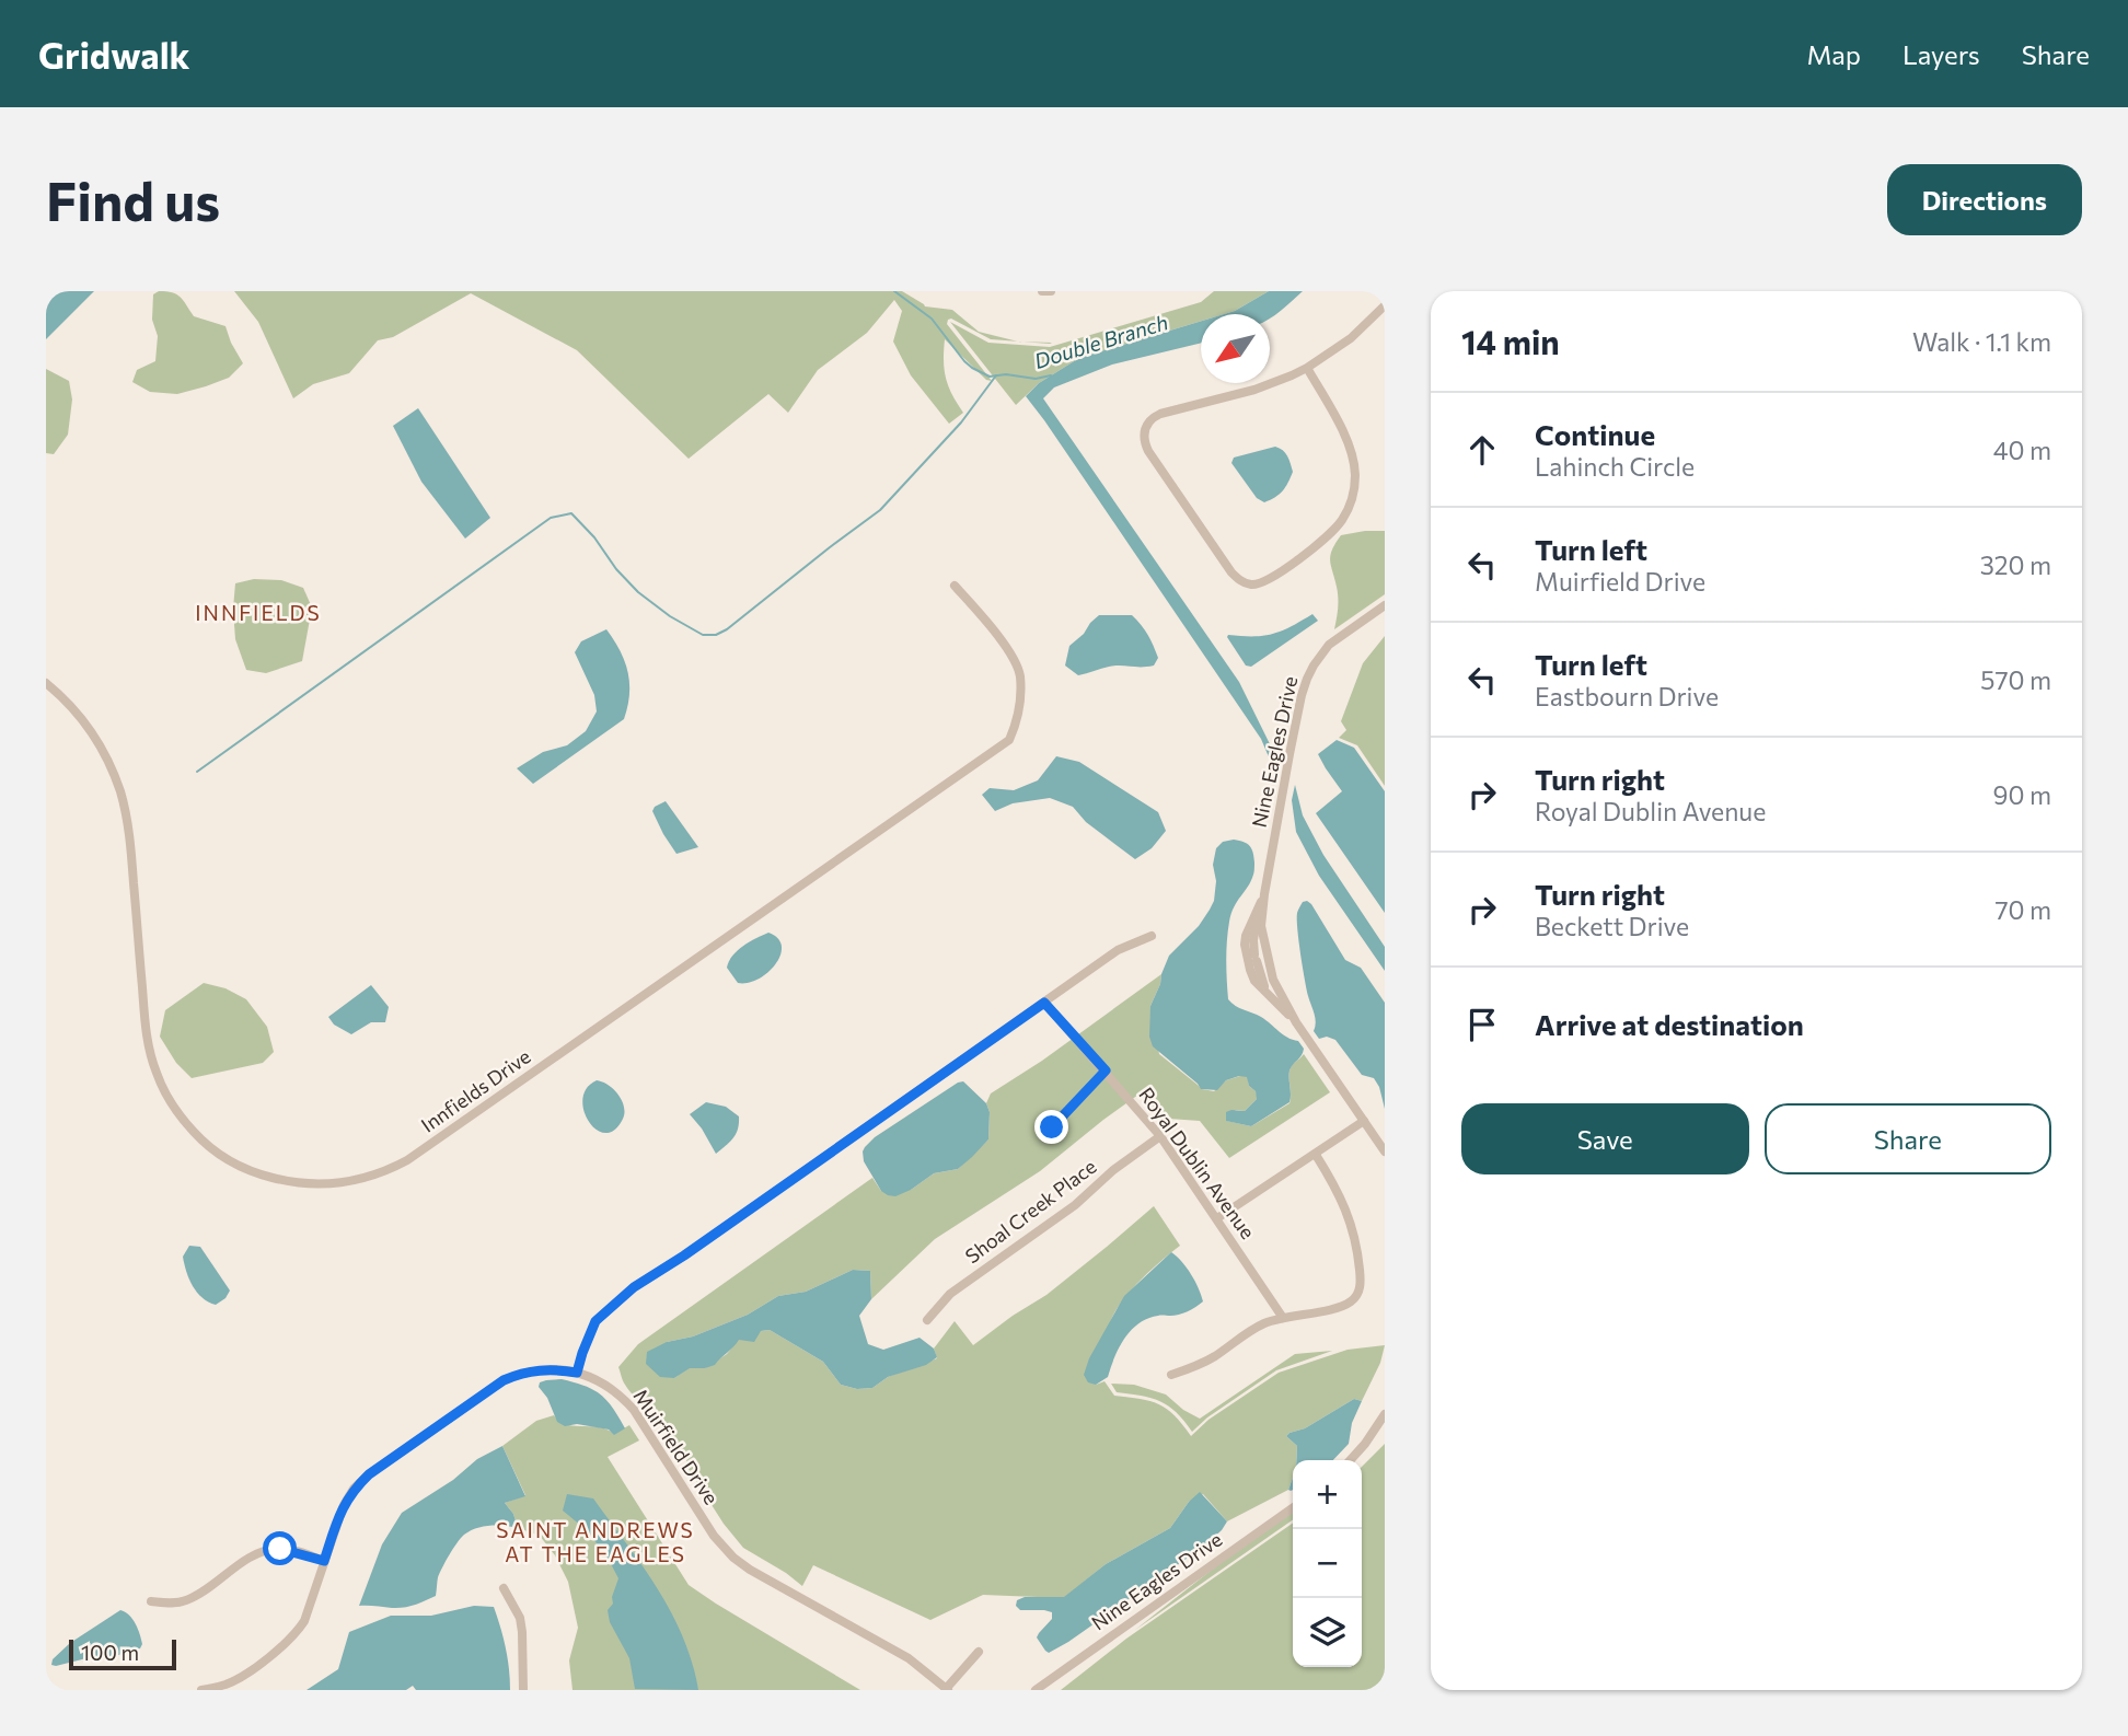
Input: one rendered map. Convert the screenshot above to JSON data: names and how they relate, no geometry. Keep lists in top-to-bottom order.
{
  "streets": {
    "street": [
      "Nine Eagles Drive",
      "Innfields Drive",
      "Royal Dublin Avenue",
      "Shoal Creek Place",
      "Muirfield Drive"
    ]
  },
  "crossings": [
    ["Royal Dublin Avenue", "Shoal Creek Place"]
  ],
  "districts": ["INNFIELDS", "SAINT ANDREWS AT THE EAGLES"],
  "water": ["Double Branch"],
  "scale_bar": "100 m",
  "north": "bottom left",
  "page": {
    "header": "Gridwalk",
    "nav": ["Map", "Layers", "Share"],
    "buttons": [
      "Directions",
      ["Save", "Share"]
    ],
    "title": "Find us",
    "heading": ["14 min", "Walk · 1.1 km"],
    "list": [
      ["Continue", "Lahinch Circle", "40 m"],
      ["Turn left", "Muirfield Drive", "320 m"],
      ["Turn left", "Eastbourn Drive", "570 m"],
      ["Turn right", "Royal Dublin Avenue", "90 m"],
      ["Turn right", "Beckett Drive", "70 m"],
      "Arrive at destination"
    ],
    "map_buttons": ["+", "−"],
    "scale": "100 m"
  }
}
